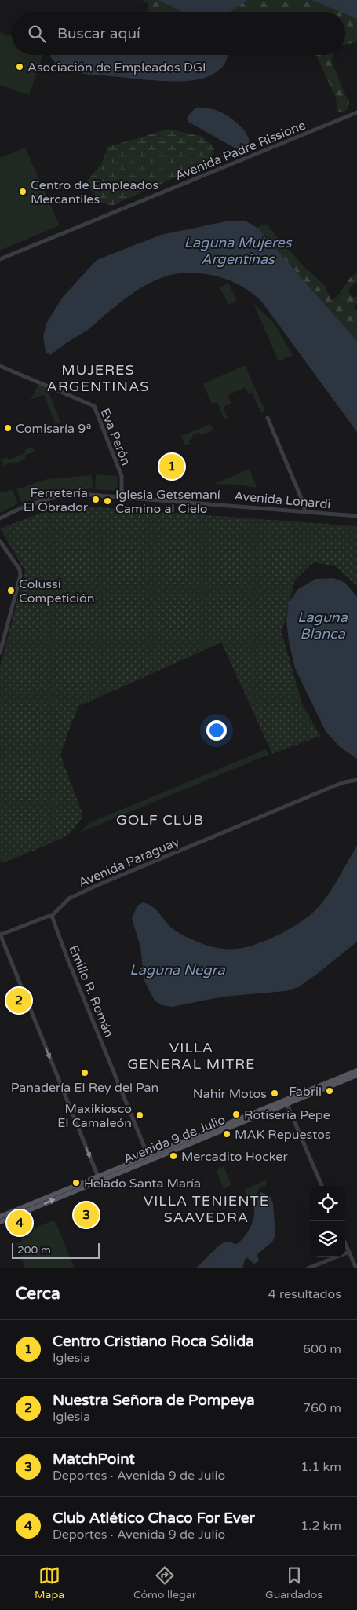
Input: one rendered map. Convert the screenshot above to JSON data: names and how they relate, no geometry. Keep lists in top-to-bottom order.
{
  "streets": {
    "main road": ["Avenida 9 de Julio"],
    "street": [
      "Avenida Padre Rissione",
      "Eva Perón",
      "Avenida Lonardi",
      "Avenida Paraguay",
      "Emilio R. Román"
    ]
  },
  "crossings": [
    ["Eva Perón", "Avenida Lonardi"],
    ["Avenida Paraguay", "Emilio R. Román"],
    ["Emilio R. Román", "Avenida 9 de Julio"]
  ],
  "districts": [
    "MUJERES ARGENTINAS",
    "GOLF CLUB",
    "VILLA GENERAL MITRE",
    "VILLA TENIENTE SAAVEDRA"
  ],
  "water": ["Laguna Mujeres Argentinas", "Laguna Blanca", "Laguna Negra"],
  "places": [
    "Asociación de Empleados DGI",
    "Centro de Empleados Mercantiles",
    "Comisaría 9ª",
    "Ferretería El Obrador",
    "Iglesia Getsemaní Camino al Cielo",
    "Colussi Competición",
    "Panadería El Rey del Pan",
    "Fabril",
    "Nahir Motos",
    "Rotisería Pepe",
    "Maxikiosco El Camaleón",
    "MAK Repuestos",
    "Mercadito Hocker",
    "Helado Santa María"
  ],
  "scale_bar": "200 m",
  "page": {
    "search": "Buscar aquí",
    "pins": [
      "1",
      "2",
      "3",
      "4"
    ],
    "scale": "200 m",
    "heading": ["Cerca", "4 resultados"],
    "list": [
      {
        "mark": "1",
        "name": "Centro Cristiano Roca Sólida",
        "note": "Iglesia",
        "value": "600 m"
      },
      {
        "mark": "2",
        "name": "Nuestra Señora de Pompeya",
        "note": "Iglesia",
        "value": "760 m"
      },
      {
        "mark": "3",
        "name": "MatchPoint",
        "note": "Deportes · Avenida 9 de Julio",
        "value": "1.1 km"
      },
      {
        "mark": "4",
        "name": "Club Atlético Chaco For Ever",
        "note": "Deportes · Avenida 9 de Julio",
        "value": "1.2 km"
      }
    ],
    "nav": ["Mapa", "Cómo llegar", "Guardados"]
  }
}
